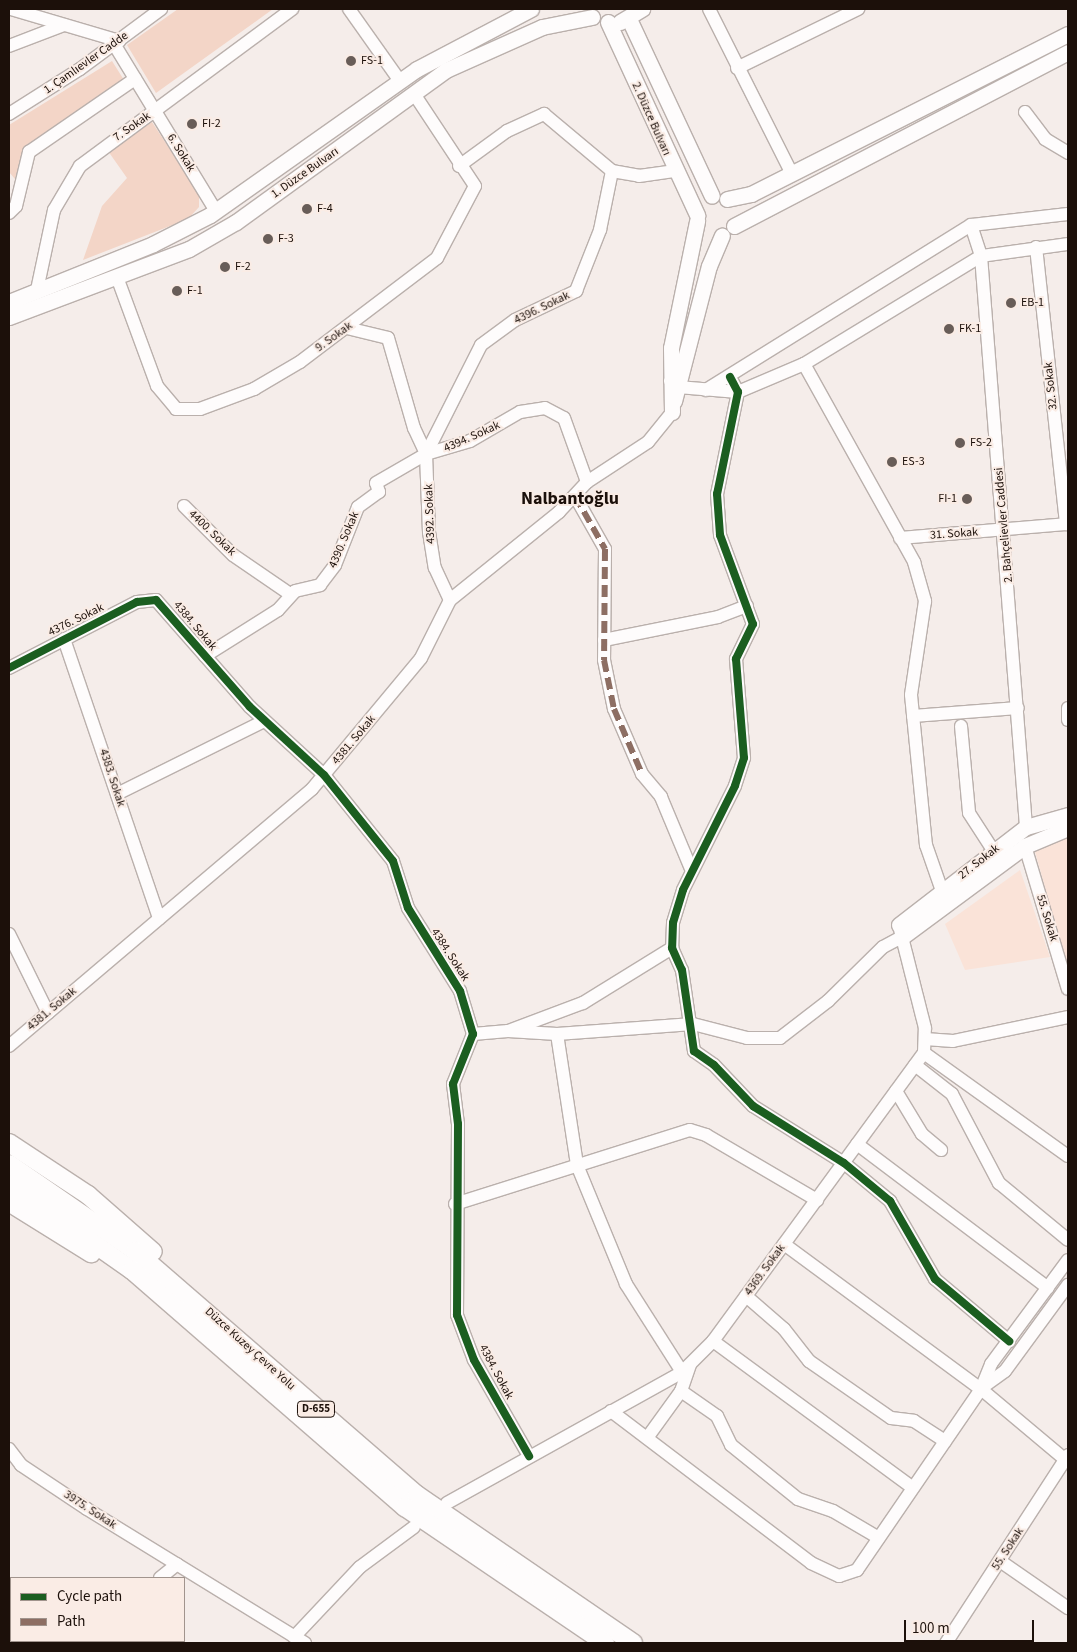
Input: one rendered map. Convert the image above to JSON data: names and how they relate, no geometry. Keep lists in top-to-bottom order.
{
  "streets": {
    "highway": ["Düzce Kuzey Çevre Yolu", "D-655"],
    "main road": ["2. Düzce Bulvarı", "1. Düzce Bulvarı", "27. Sokak"],
    "street": [
      "1. Çamlıevler Cadde",
      "7. Sokak",
      "6. Sokak",
      "4396. Sokak",
      "9. Sokak",
      "32. Sokak",
      "4394. Sokak",
      "4392. Sokak",
      "2. Bahçelievler Caddesi",
      "4400. Sokak",
      "31. Sokak",
      "4390. Sokak",
      "4376. Sokak",
      "4384. Sokak",
      "4381. Sokak",
      "4383. Sokak",
      "55. Sokak",
      "4369. Sokak",
      "3975. Sokak"
    ]
  },
  "crossings": [
    ["1. Çamlıevler Cadde", "6. Sokak"],
    ["7. Sokak", "6. Sokak"],
    ["7. Sokak", "1. Düzce Bulvarı"],
    ["6. Sokak", "1. Düzce Bulvarı"],
    ["1. Düzce Bulvarı", "9. Sokak"],
    ["4396. Sokak", "4394. Sokak"],
    ["4396. Sokak", "4392. Sokak"],
    ["4396. Sokak", "4390. Sokak"],
    ["32. Sokak", "31. Sokak"],
    ["4394. Sokak", "4392. Sokak"],
    ["4394. Sokak", "4390. Sokak"],
    ["4394. Sokak", "4381. Sokak"],
    ["4392. Sokak", "4390. Sokak"],
    ["4392. Sokak", "4381. Sokak"],
    ["2. Bahçelievler Caddesi", "31. Sokak"],
    ["2. Bahçelievler Caddesi", "27. Sokak"],
    ["4400. Sokak", "4390. Sokak"],
    ["4376. Sokak", "4384. Sokak"],
    ["4376. Sokak", "4383. Sokak"],
    ["4384. Sokak", "4381. Sokak"],
    ["4384. Sokak", "4369. Sokak"],
    ["4381. Sokak", "4383. Sokak"]
  ],
  "districts": ["Nalbantoğlu"],
  "places": [
    "FS-1",
    "FI-2",
    "F-4",
    "F-3",
    "F-2",
    "F-1",
    "EB-1",
    "FK-1",
    "FS-2",
    "ES-3",
    "FI-1"
  ],
  "legend": ["Cycle path", "Path"],
  "scale_bar": "100 m"
}
